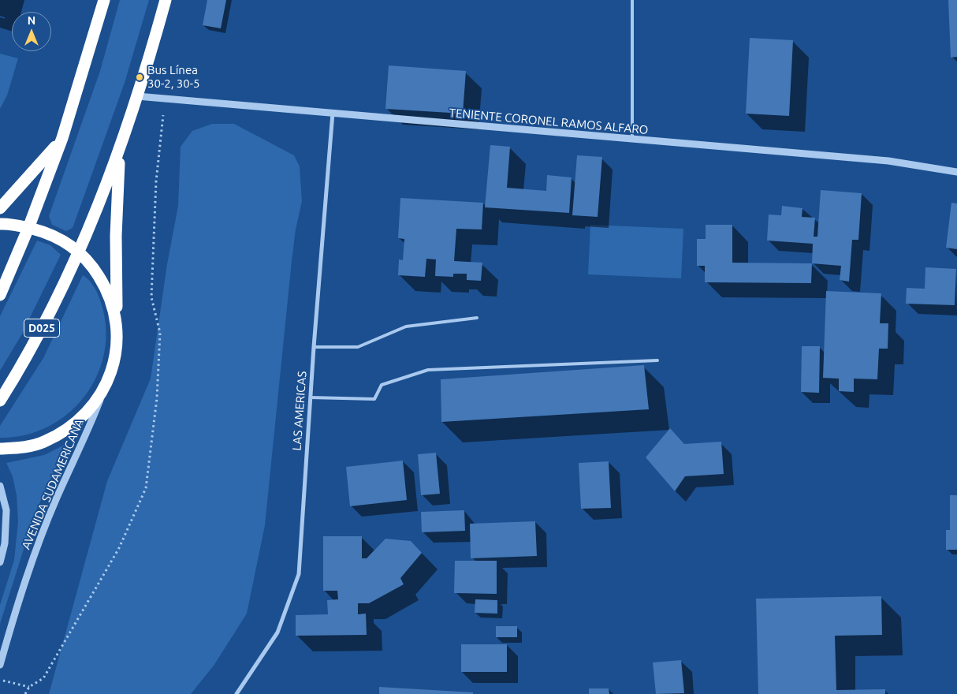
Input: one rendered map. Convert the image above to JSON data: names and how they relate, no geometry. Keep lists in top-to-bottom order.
{
  "streets": {
    "highway": ["D025"],
    "street": ["TENIENTE CORONEL RAMOS ALFARO", "LAS AMERICAS", "AVENIDA SUDAMERICANA"]
  },
  "crossings": [
    ["TENIENTE CORONEL RAMOS ALFARO", "D025"],
    ["TENIENTE CORONEL RAMOS ALFARO", "LAS AMERICAS"]
  ],
  "places": ["Bus Línea 30-2, 30-5"],
  "north": "top"
}
